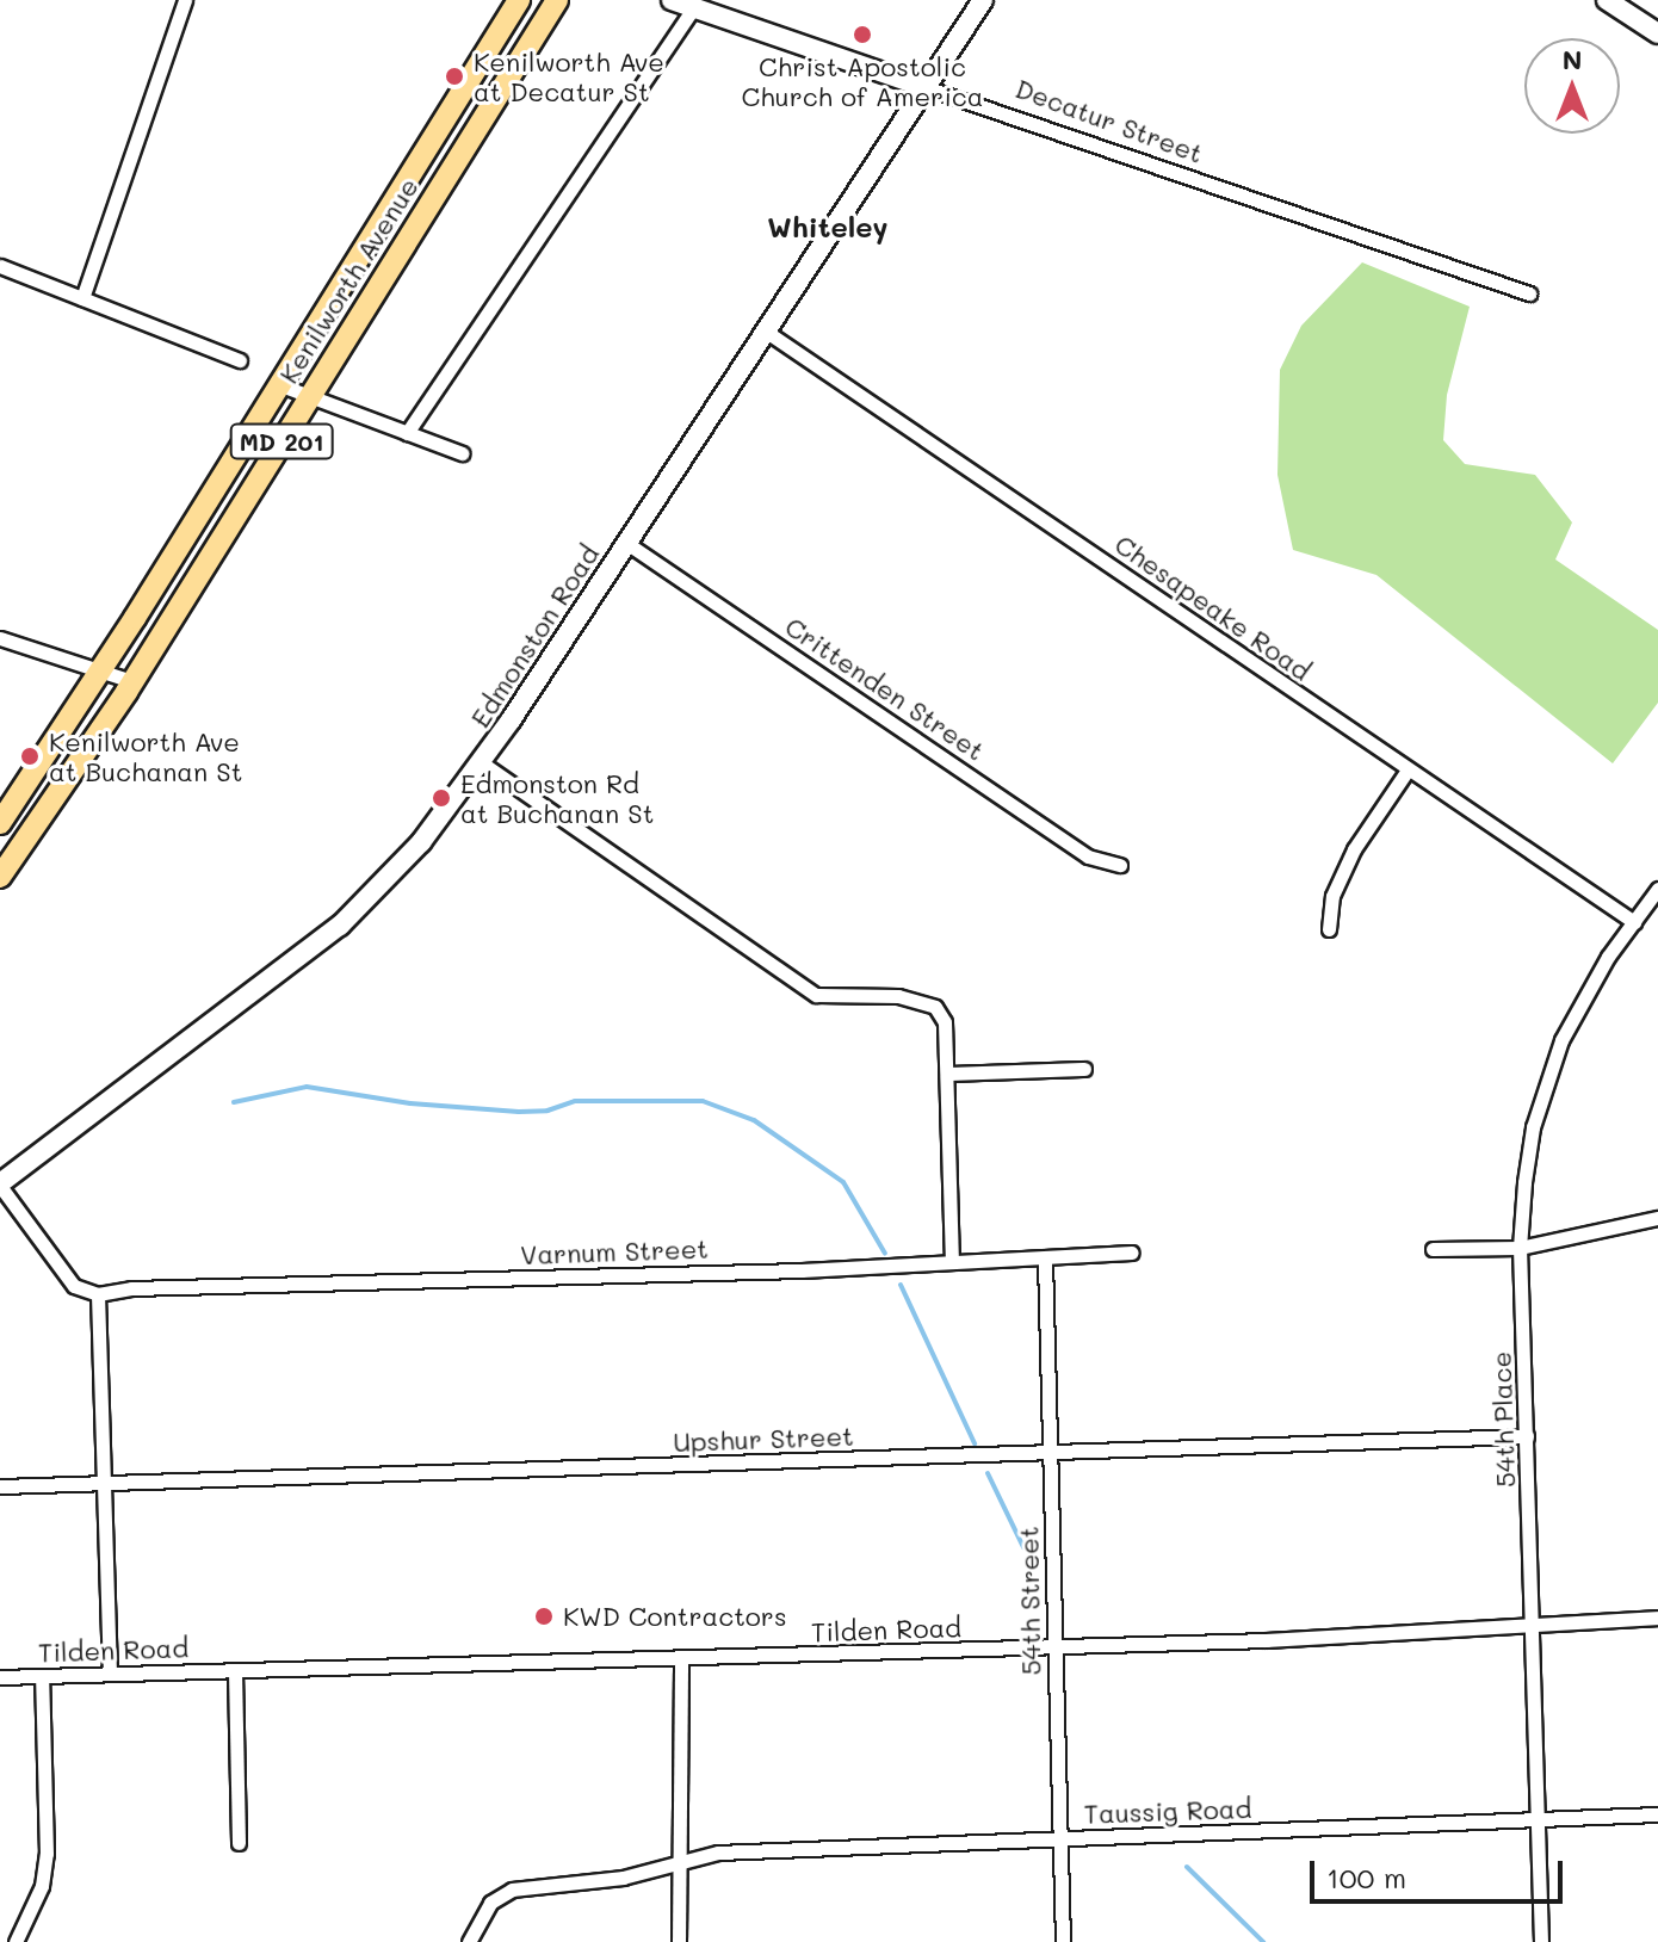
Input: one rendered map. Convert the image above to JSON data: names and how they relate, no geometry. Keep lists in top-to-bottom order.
{
  "streets": {
    "main road": ["Kenilworth Avenue", "MD 201"],
    "street": [
      "Decatur Street",
      "Chesapeake Road",
      "Edmonston Road",
      "Crittenden Street",
      "Varnum Street",
      "54th Place",
      "Upshur Street",
      "54th Street",
      "Tilden Road",
      "Taussig Road"
    ]
  },
  "crossings": [
    ["Decatur Street", "Edmonston Road"],
    ["Chesapeake Road", "Edmonston Road"],
    ["Chesapeake Road", "54th Place"],
    ["Edmonston Road", "Crittenden Street"],
    ["Varnum Street", "54th Street"],
    ["54th Place", "Upshur Street"],
    ["54th Place", "Tilden Road"],
    ["54th Place", "Taussig Road"],
    ["Upshur Street", "54th Street"],
    ["54th Street", "Tilden Road"],
    ["54th Street", "Taussig Road"]
  ],
  "districts": ["Whiteley"],
  "places": [
    "Christ Apostolic Church of America",
    "Kenilworth Ave at Decatur St",
    "Kenilworth Ave at Buchanan St",
    "Edmonston Rd at Buchanan St",
    "KWD Contractors"
  ],
  "scale_bar": "100 m",
  "north": "top"
}
